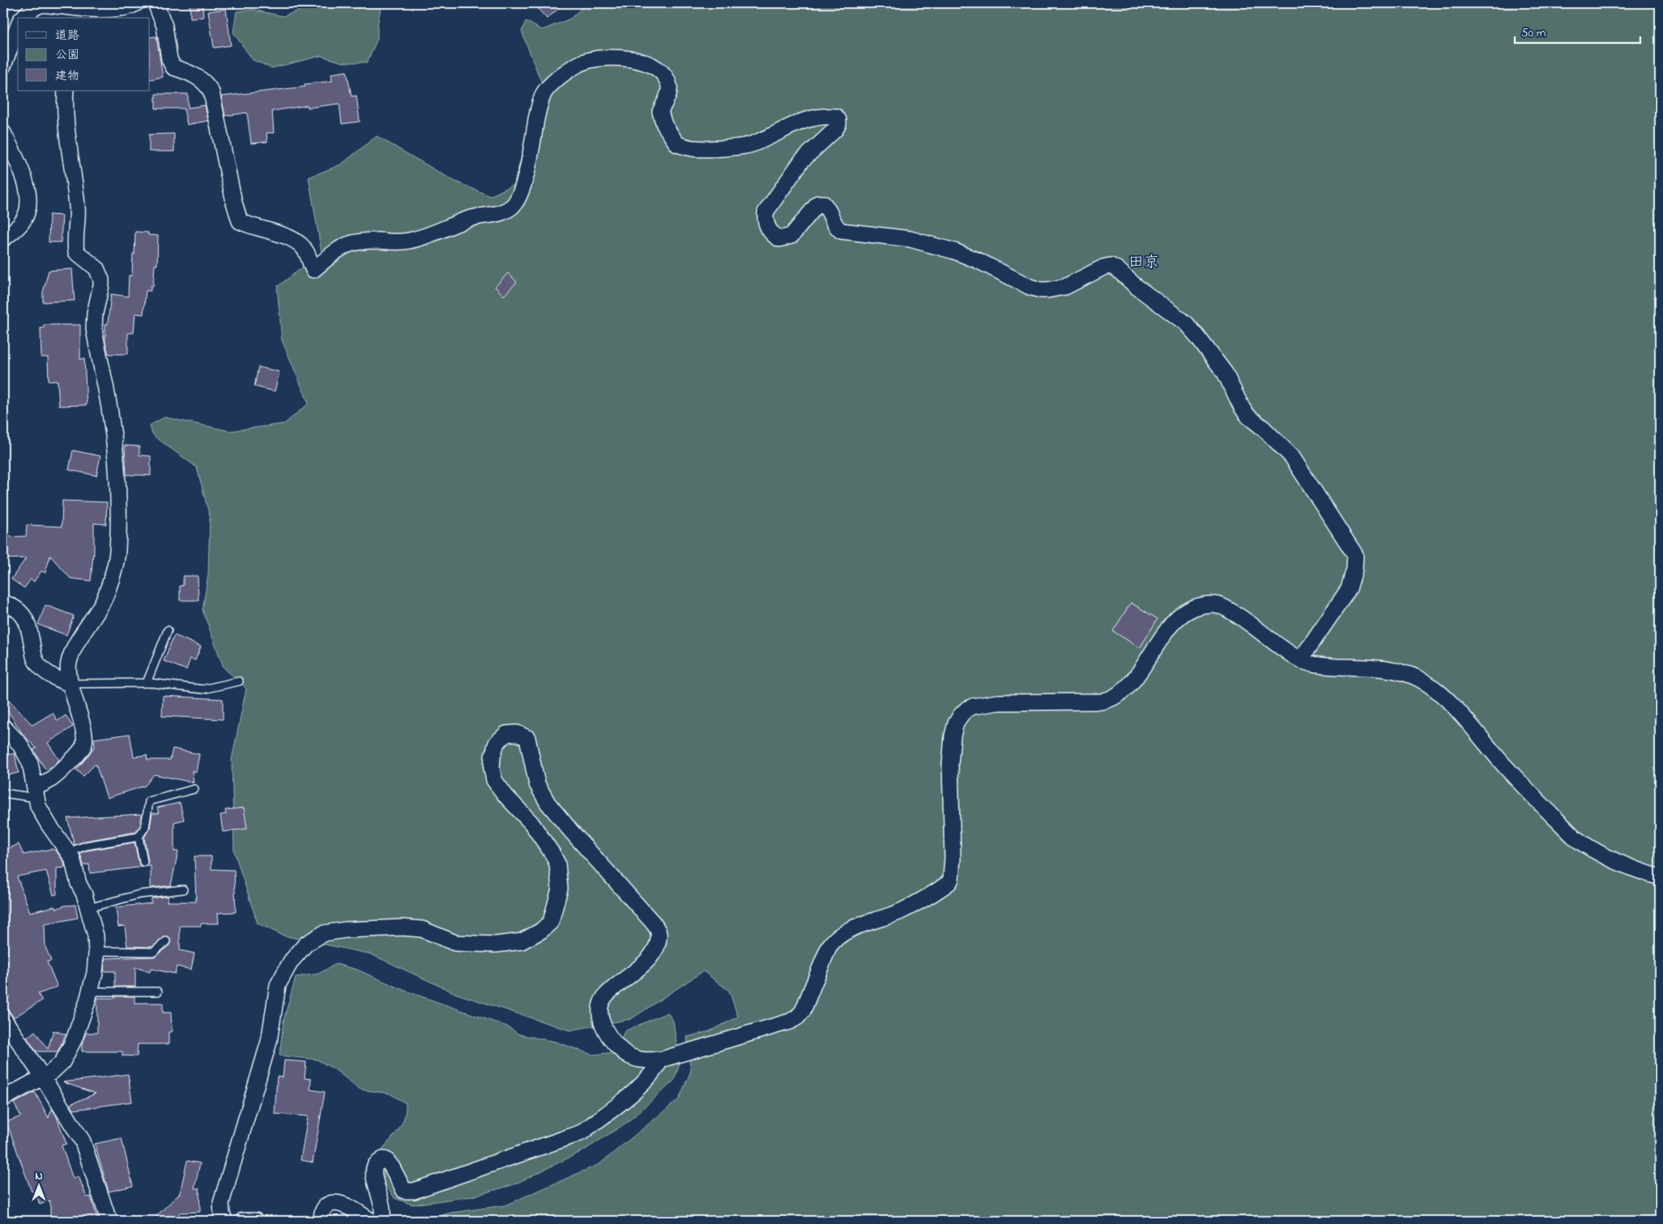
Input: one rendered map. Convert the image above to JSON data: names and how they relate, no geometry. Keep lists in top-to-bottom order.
{
  "districts": ["田京"],
  "legend": ["道路", "公園", "建物"],
  "scale_bar": "50 m",
  "north": "top"
}
